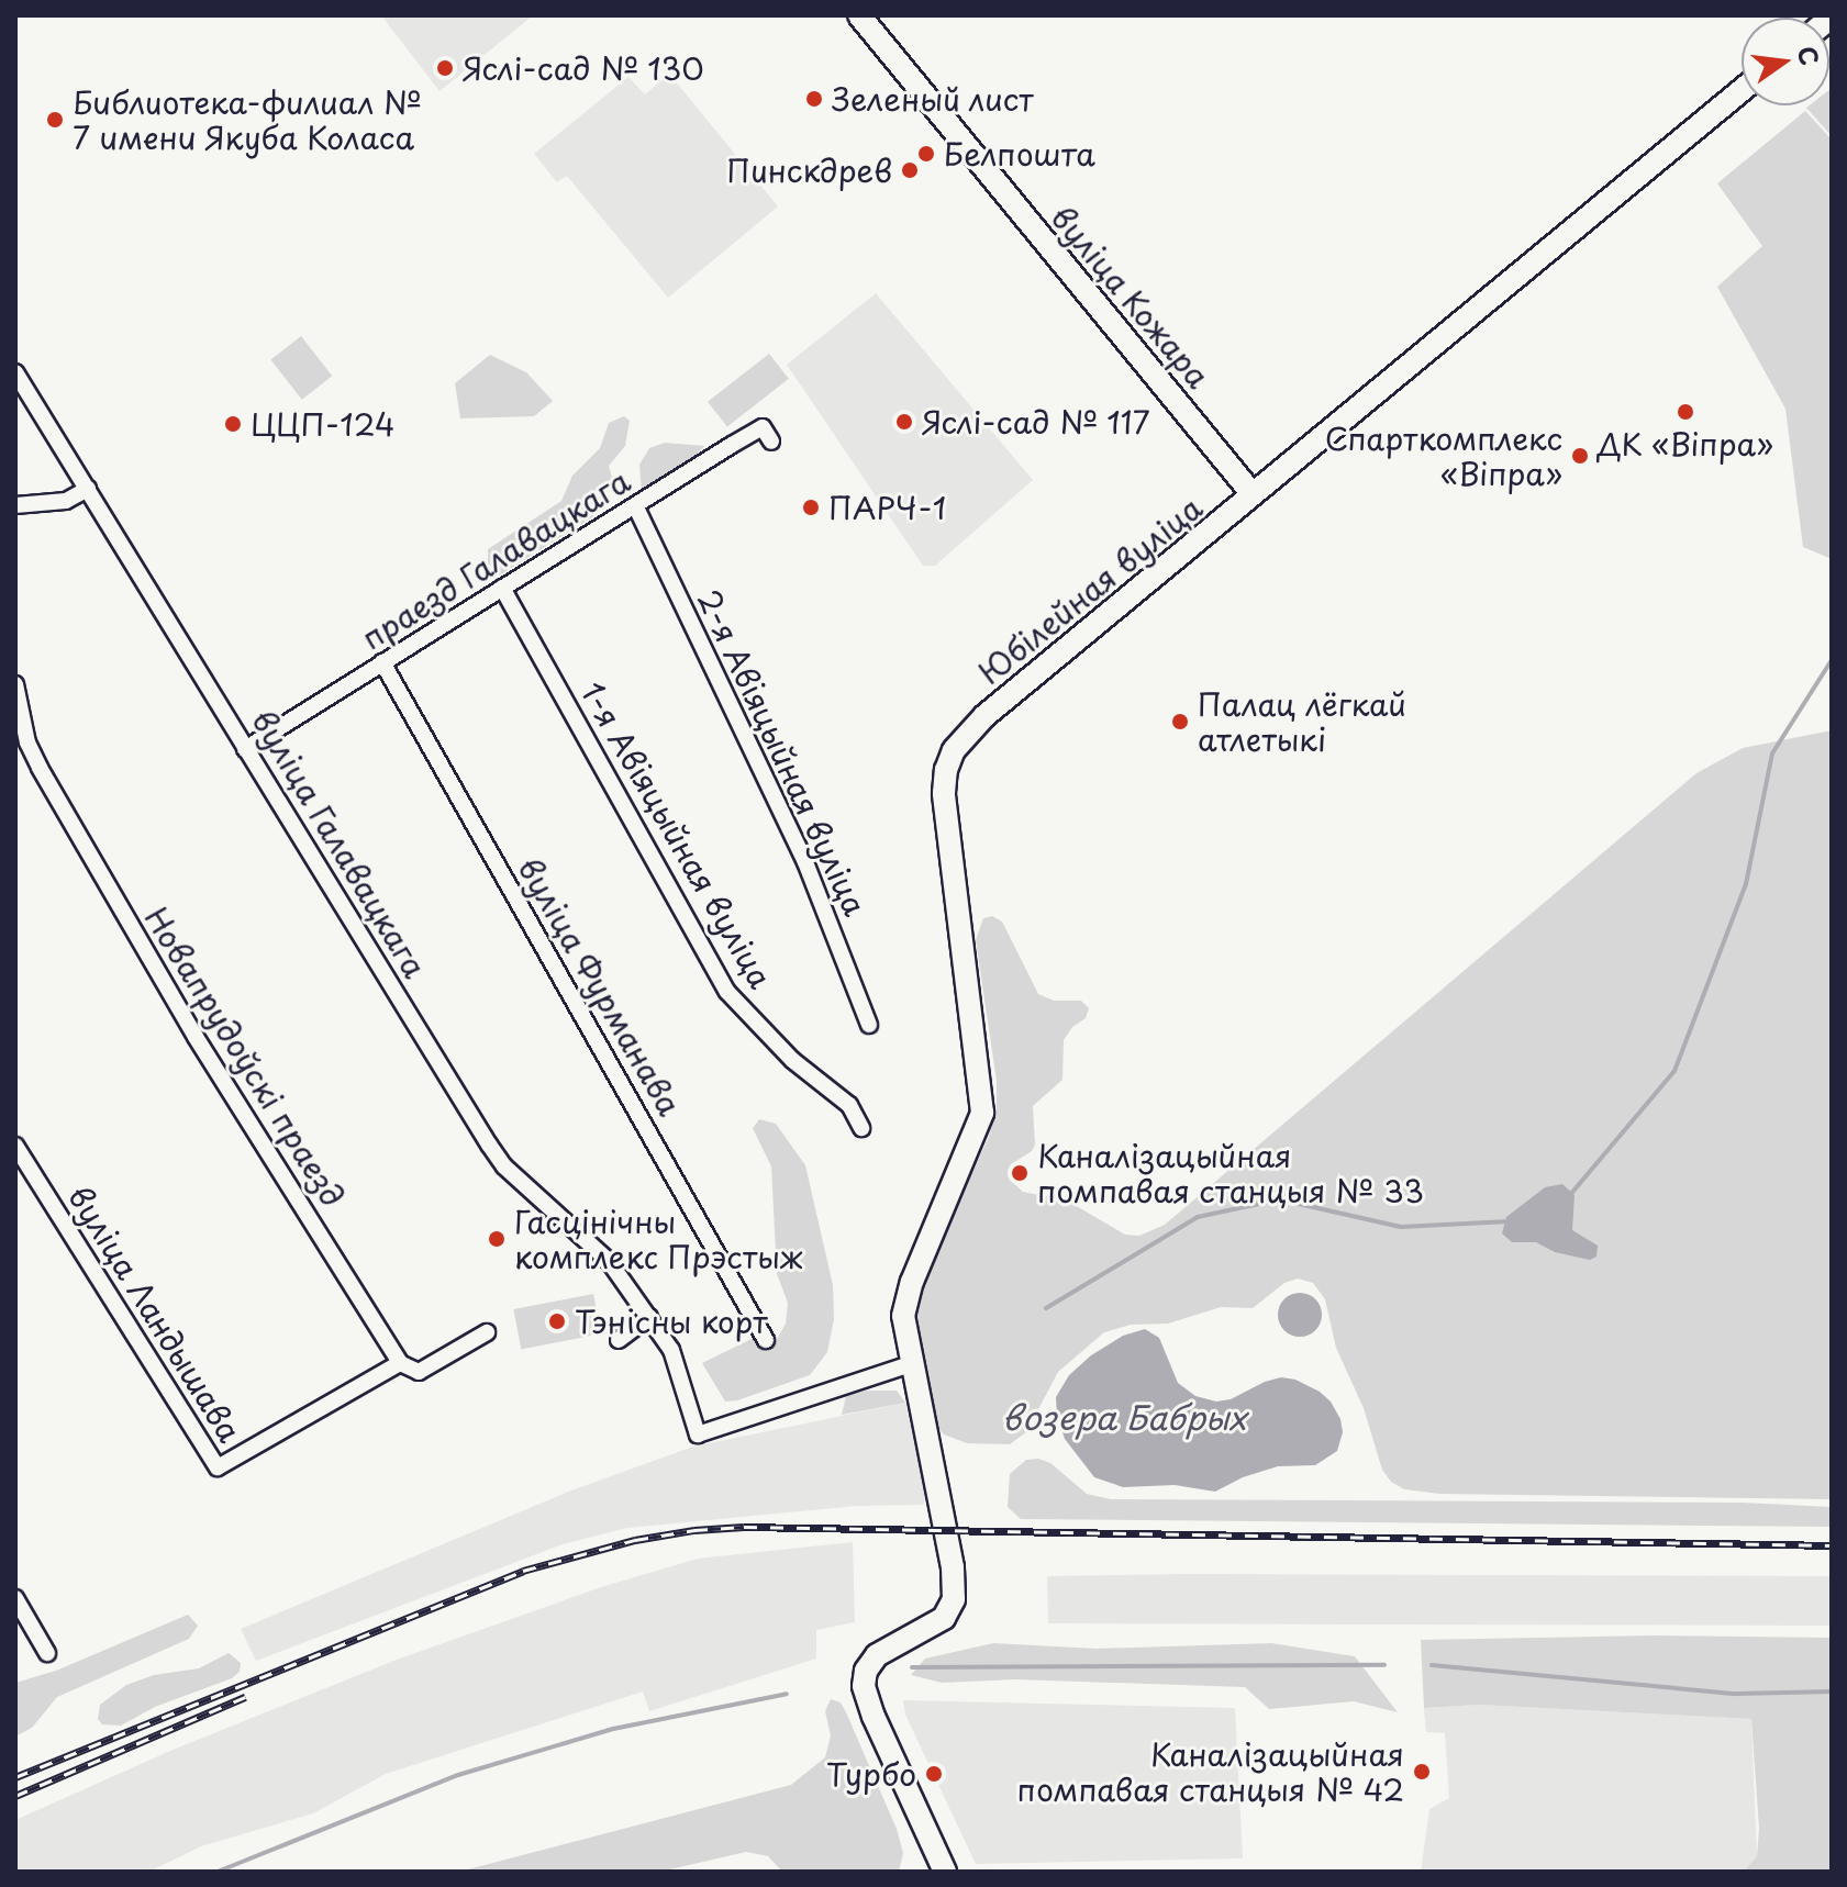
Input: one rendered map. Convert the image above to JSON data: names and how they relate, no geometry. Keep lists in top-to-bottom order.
{
  "streets": {
    "street": [
      "вуліца Кожара",
      "праезд Галавацкага",
      "Юбілейная вуліца",
      "2-я Авіяцыйная вуліца",
      "1-я Авіяцыйная вуліца",
      "вуліца Галавацкага",
      "вуліца Фурманава",
      "Новапрудоўскі праезд",
      "вуліца Ландышава"
    ]
  },
  "crossings": [
    ["вуліца Кожара", "Юбілейная вуліца"],
    ["праезд Галавацкага", "2-я Авіяцыйная вуліца"],
    ["праезд Галавацкага", "1-я Авіяцыйная вуліца"],
    ["праезд Галавацкага", "вуліца Галавацкага"],
    ["праезд Галавацкага", "вуліца Фурманава"],
    ["Юбілейная вуліца", "вуліца Галавацкага"],
    ["Новапрудоўскі праезд", "вуліца Ландышава"]
  ],
  "water": ["возера Бабрых"],
  "places": [
    "Яслі-сад № 130",
    "Зеленый лист",
    "Библиотека-филиал № 7 имени Якуба Коласа",
    "Белпошта",
    "Пинскдрев",
    "ДК «Віпра»",
    "Яслі-сад № 117",
    "ЦЦП-124",
    "Спарткомплекс «Віпра»",
    "ПАРЧ-1",
    "Палац лёгкай атлетыкі",
    "Каналізацыйная помпавая станцыя № 33",
    "Гасцінічны комплекс Прэстыж",
    "Тэнісны корт",
    "Каналізацыйная помпавая станцыя № 42",
    "Турбо"
  ],
  "north": "right"
}
